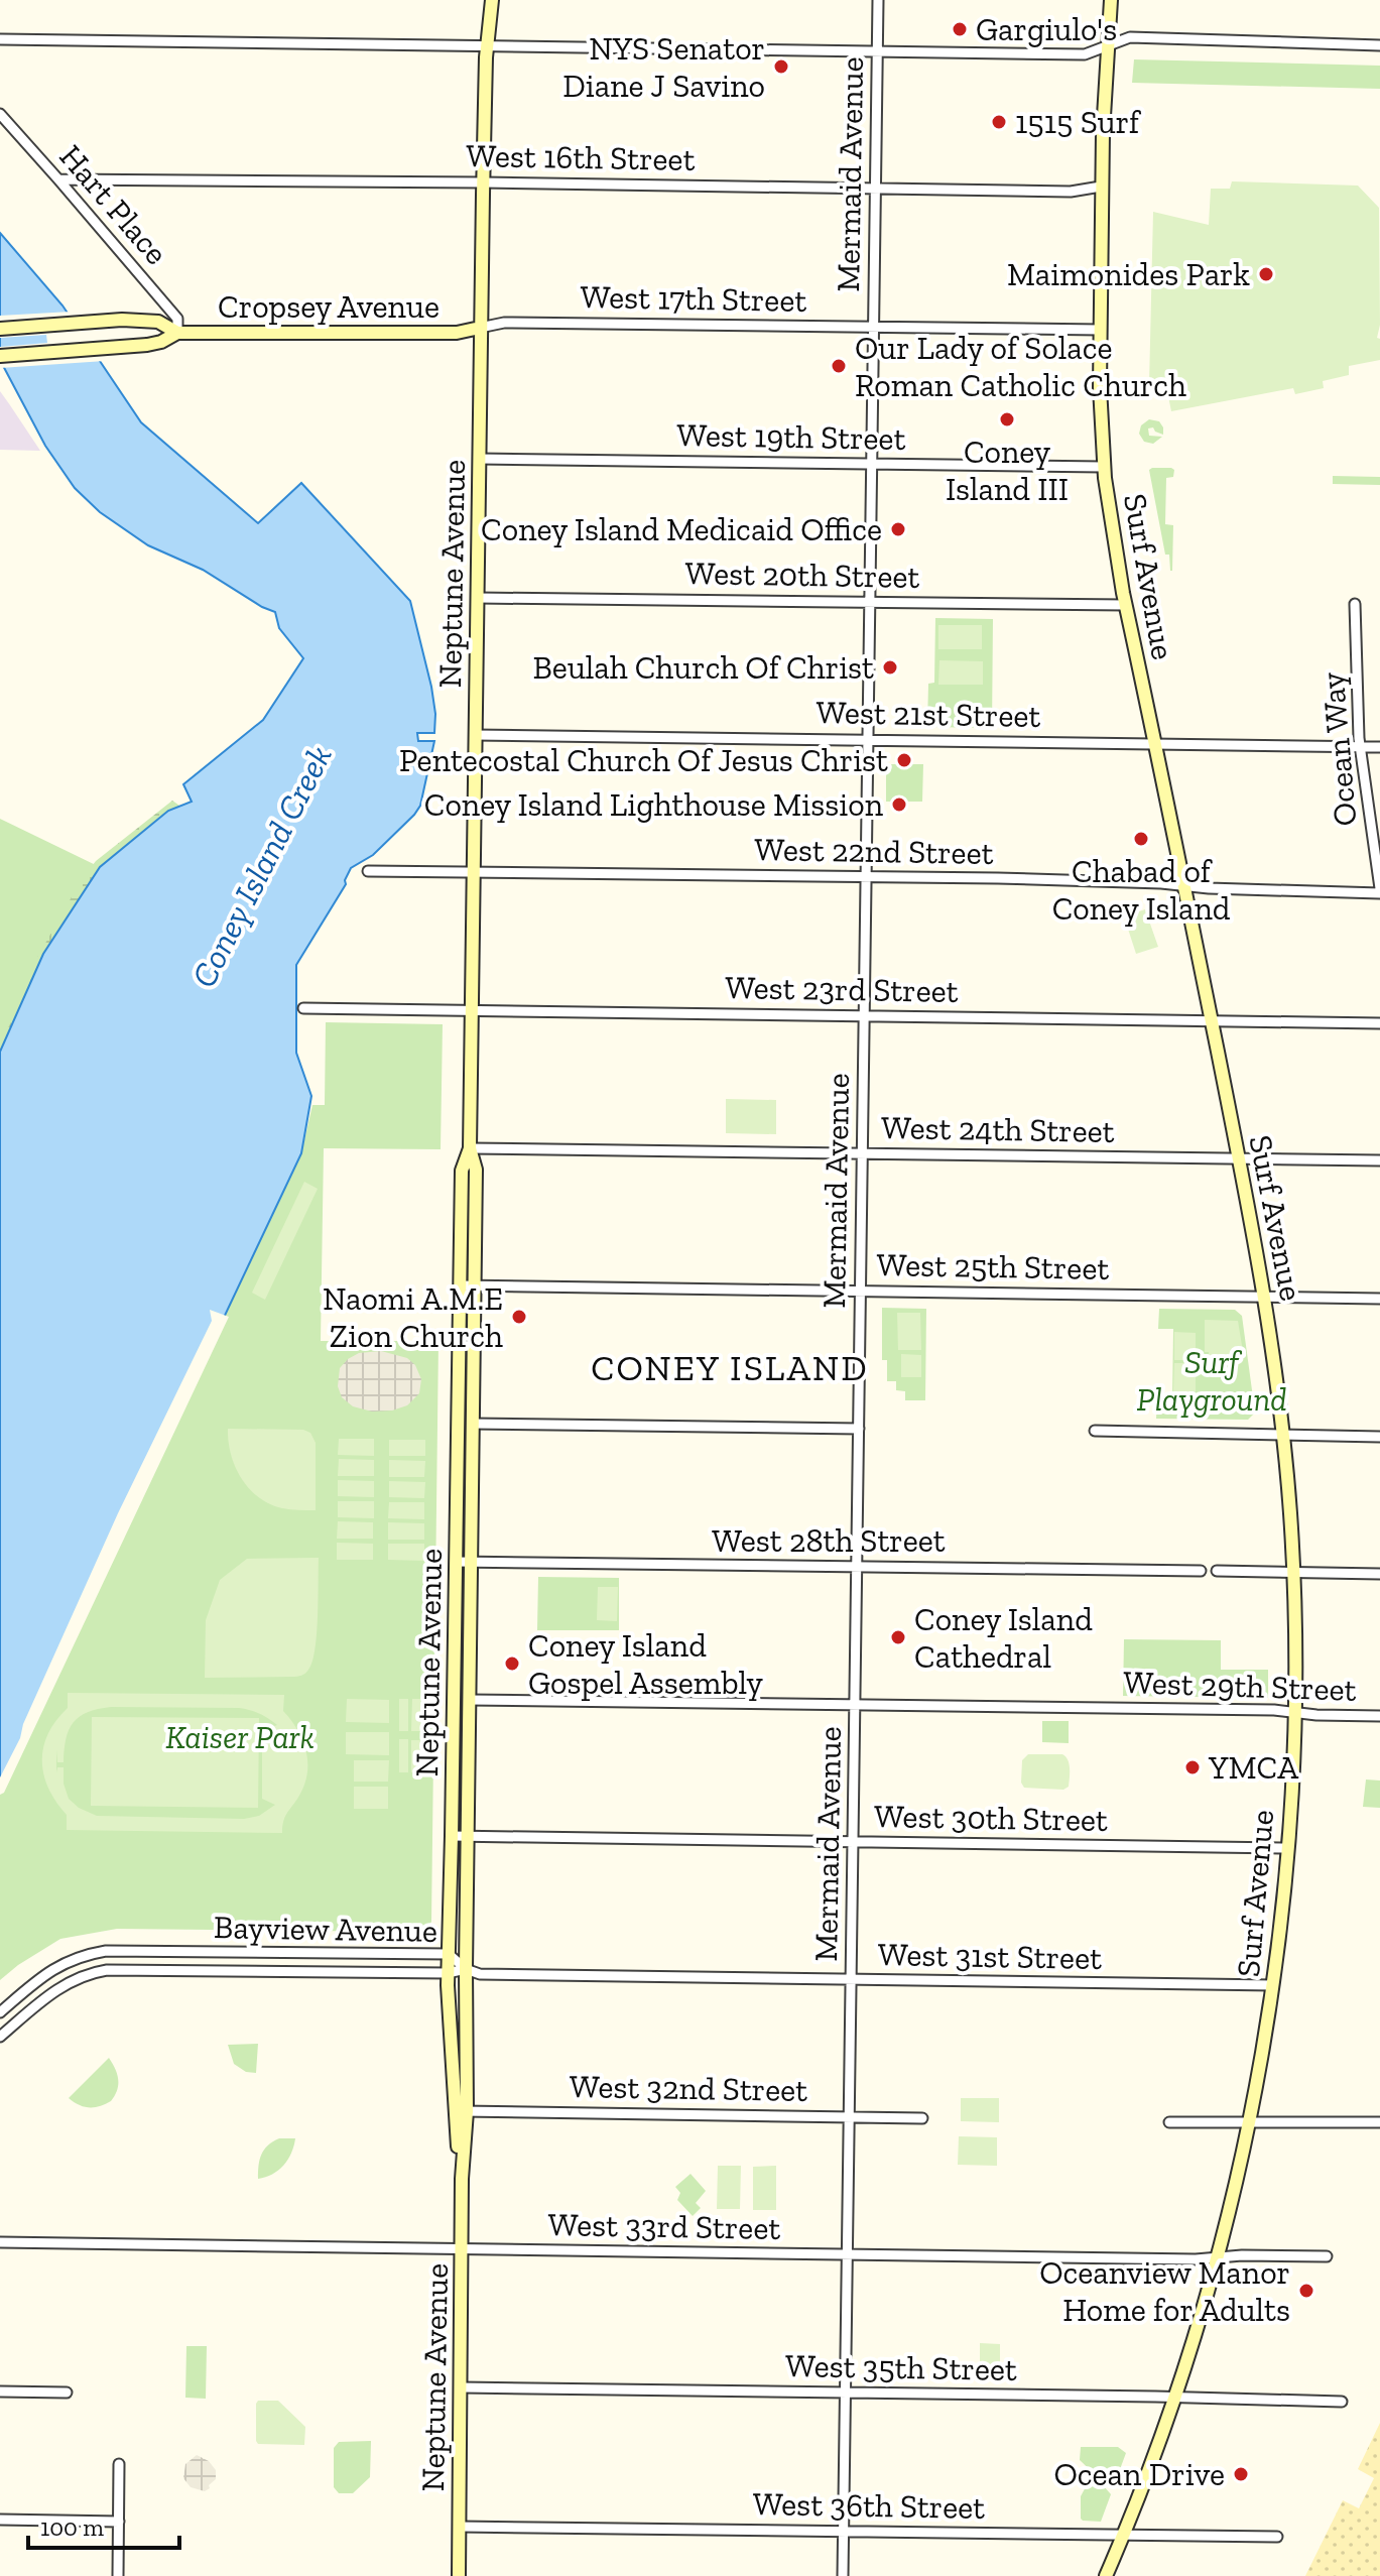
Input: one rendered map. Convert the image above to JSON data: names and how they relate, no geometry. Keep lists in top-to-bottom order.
{
  "streets": {
    "main road": ["Cropsey Avenue", "Neptune Avenue", "Surf Avenue"],
    "street": [
      "West 16th Street",
      "Mermaid Avenue",
      "Hart Place",
      "West 17th Street",
      "West 19th Street",
      "West 20th Street",
      "West 21st Street",
      "Ocean Way",
      "West 22nd Street",
      "West 23rd Street",
      "West 24th Street",
      "West 25th Street",
      "West 28th Street",
      "West 29th Street",
      "West 30th Street",
      "Bayview Avenue",
      "West 31st Street",
      "West 32nd Street",
      "West 33rd Street",
      "West 35th Street",
      "West 36th Street"
    ]
  },
  "crossings": [
    ["West 16th Street", "Mermaid Avenue"],
    ["West 16th Street", "Hart Place"],
    ["West 16th Street", "Neptune Avenue"],
    ["West 16th Street", "Surf Avenue"],
    ["Mermaid Avenue", "West 17th Street"],
    ["Mermaid Avenue", "West 19th Street"],
    ["Mermaid Avenue", "West 20th Street"],
    ["Mermaid Avenue", "West 21st Street"],
    ["Mermaid Avenue", "West 22nd Street"],
    ["Mermaid Avenue", "West 23rd Street"],
    ["Mermaid Avenue", "West 24th Street"],
    ["Mermaid Avenue", "West 25th Street"],
    ["Mermaid Avenue", "West 28th Street"],
    ["Mermaid Avenue", "West 29th Street"],
    ["Mermaid Avenue", "West 30th Street"],
    ["Mermaid Avenue", "West 31st Street"],
    ["Mermaid Avenue", "West 32nd Street"],
    ["Mermaid Avenue", "West 33rd Street"],
    ["Mermaid Avenue", "West 35th Street"],
    ["Mermaid Avenue", "West 36th Street"],
    ["Hart Place", "Cropsey Avenue"],
    ["West 17th Street", "Cropsey Avenue"],
    ["West 17th Street", "Neptune Avenue"],
    ["West 17th Street", "Surf Avenue"],
    ["Cropsey Avenue", "Neptune Avenue"],
    ["West 19th Street", "Neptune Avenue"],
    ["West 19th Street", "Surf Avenue"],
    ["Neptune Avenue", "West 20th Street"],
    ["Neptune Avenue", "West 21st Street"],
    ["Neptune Avenue", "West 22nd Street"],
    ["Neptune Avenue", "West 23rd Street"],
    ["Neptune Avenue", "West 24th Street"],
    ["Neptune Avenue", "West 25th Street"],
    ["Neptune Avenue", "West 28th Street"],
    ["Neptune Avenue", "West 29th Street"],
    ["Neptune Avenue", "West 30th Street"],
    ["Neptune Avenue", "Bayview Avenue"],
    ["Neptune Avenue", "West 31st Street"],
    ["Neptune Avenue", "West 32nd Street"],
    ["Neptune Avenue", "West 33rd Street"],
    ["Neptune Avenue", "West 35th Street"],
    ["Neptune Avenue", "West 36th Street"],
    ["West 20th Street", "Surf Avenue"],
    ["Surf Avenue", "West 21st Street"],
    ["Surf Avenue", "West 22nd Street"],
    ["Surf Avenue", "West 23rd Street"],
    ["Surf Avenue", "West 24th Street"],
    ["Surf Avenue", "West 25th Street"],
    ["Surf Avenue", "West 29th Street"],
    ["Surf Avenue", "West 30th Street"],
    ["Surf Avenue", "West 31st Street"],
    ["Surf Avenue", "West 33rd Street"],
    ["Surf Avenue", "West 35th Street"],
    ["Surf Avenue", "West 36th Street"],
    ["West 21st Street", "Ocean Way"],
    ["Ocean Way", "West 22nd Street"],
    ["Bayview Avenue", "West 31st Street"]
  ],
  "districts": ["CONEY ISLAND"],
  "water": ["Coney Island Creek"],
  "parks": ["Surf Playground", "Kaiser Park"],
  "places": [
    "Gargiulo's",
    "NYS Senator Diane J Savino",
    "1515 Surf",
    "Maimonides Park",
    "Our Lady of Solace Roman Catholic Church",
    "Coney Island III",
    "Coney Island Medicaid Office",
    "Beulah Church Of Christ",
    "Pentecostal Church Of Jesus Christ",
    "Coney Island Lighthouse Mission",
    "Chabad of Coney Island",
    "Naomi A.M.E Zion Church",
    "Coney Island Cathedral",
    "Coney Island Gospel Assembly",
    "YMCA",
    "Oceanview Manor Home for Adults",
    "Ocean Drive"
  ],
  "scale_bar": "100 m"
}
